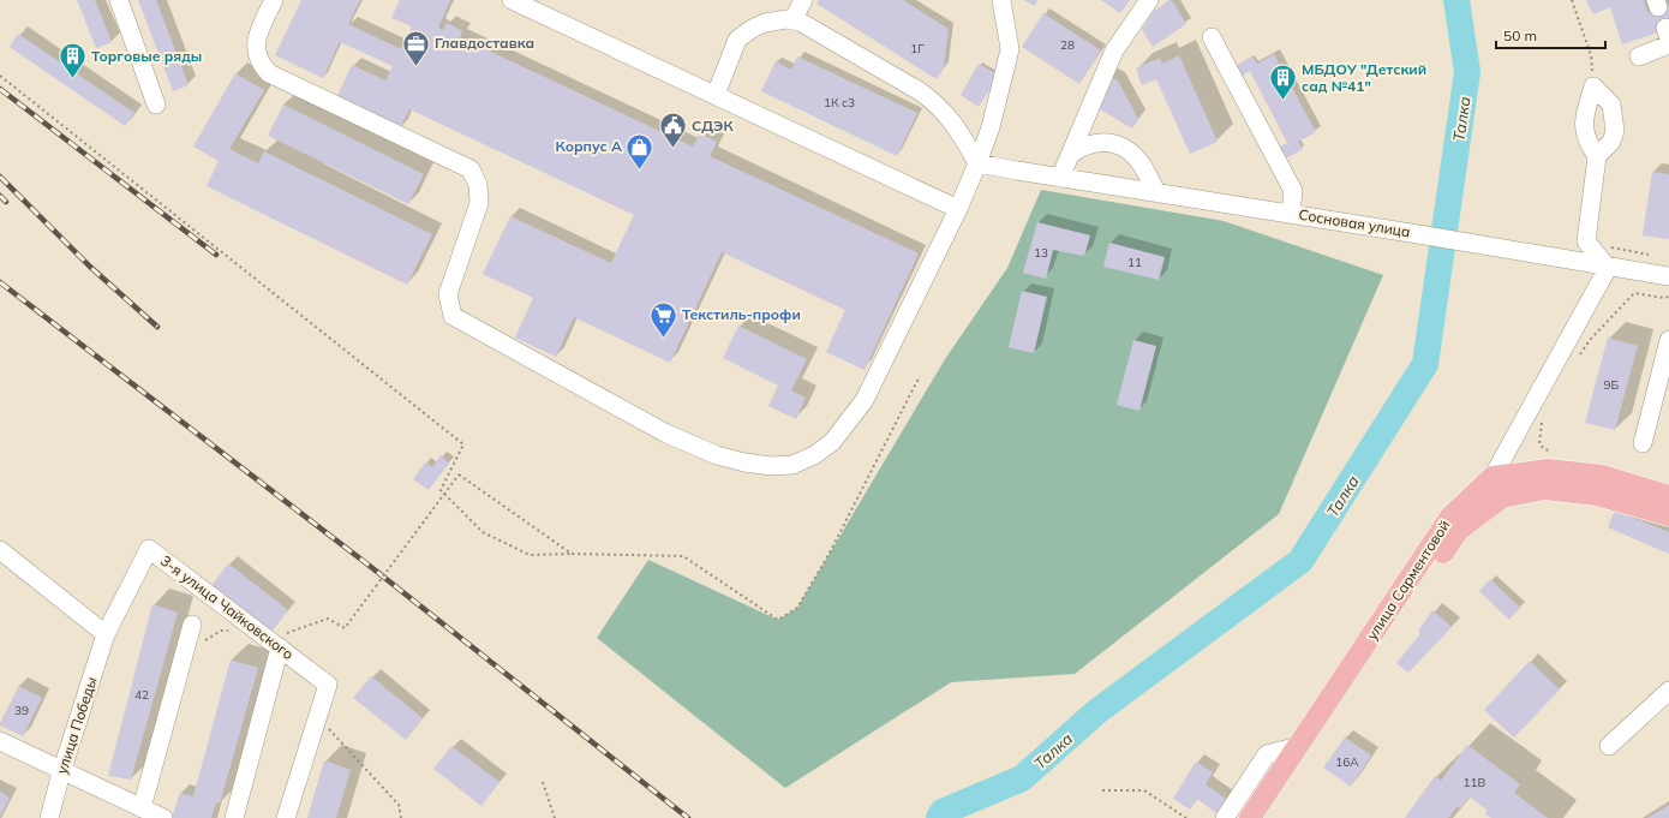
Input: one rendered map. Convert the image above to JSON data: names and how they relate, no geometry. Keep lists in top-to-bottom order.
{
  "streets": {
    "main road": ["улица Сарментовой"],
    "street": ["Сосновая улица", "3-я улица Чайковского", "улица Победы"]
  },
  "crossings": [
    ["3-я улица Чайковского", "улица Победы"]
  ],
  "water": ["Талка"],
  "places": {
    "office": ["Главдоставка"],
    "building": ["Торговые ряды", "МБДОУ \"Детский сад №41\""],
    "public building": ["СДЭК"],
    "shop": ["Корпус А"],
    "supermarket": ["Текстиль-профи"]
  },
  "house_numbers": [
    "28",
    "1Г",
    "1К с3",
    "13",
    "11",
    "9Б",
    "42",
    "39",
    "16А",
    "11В"
  ],
  "scale_bar": "50 m"
}
